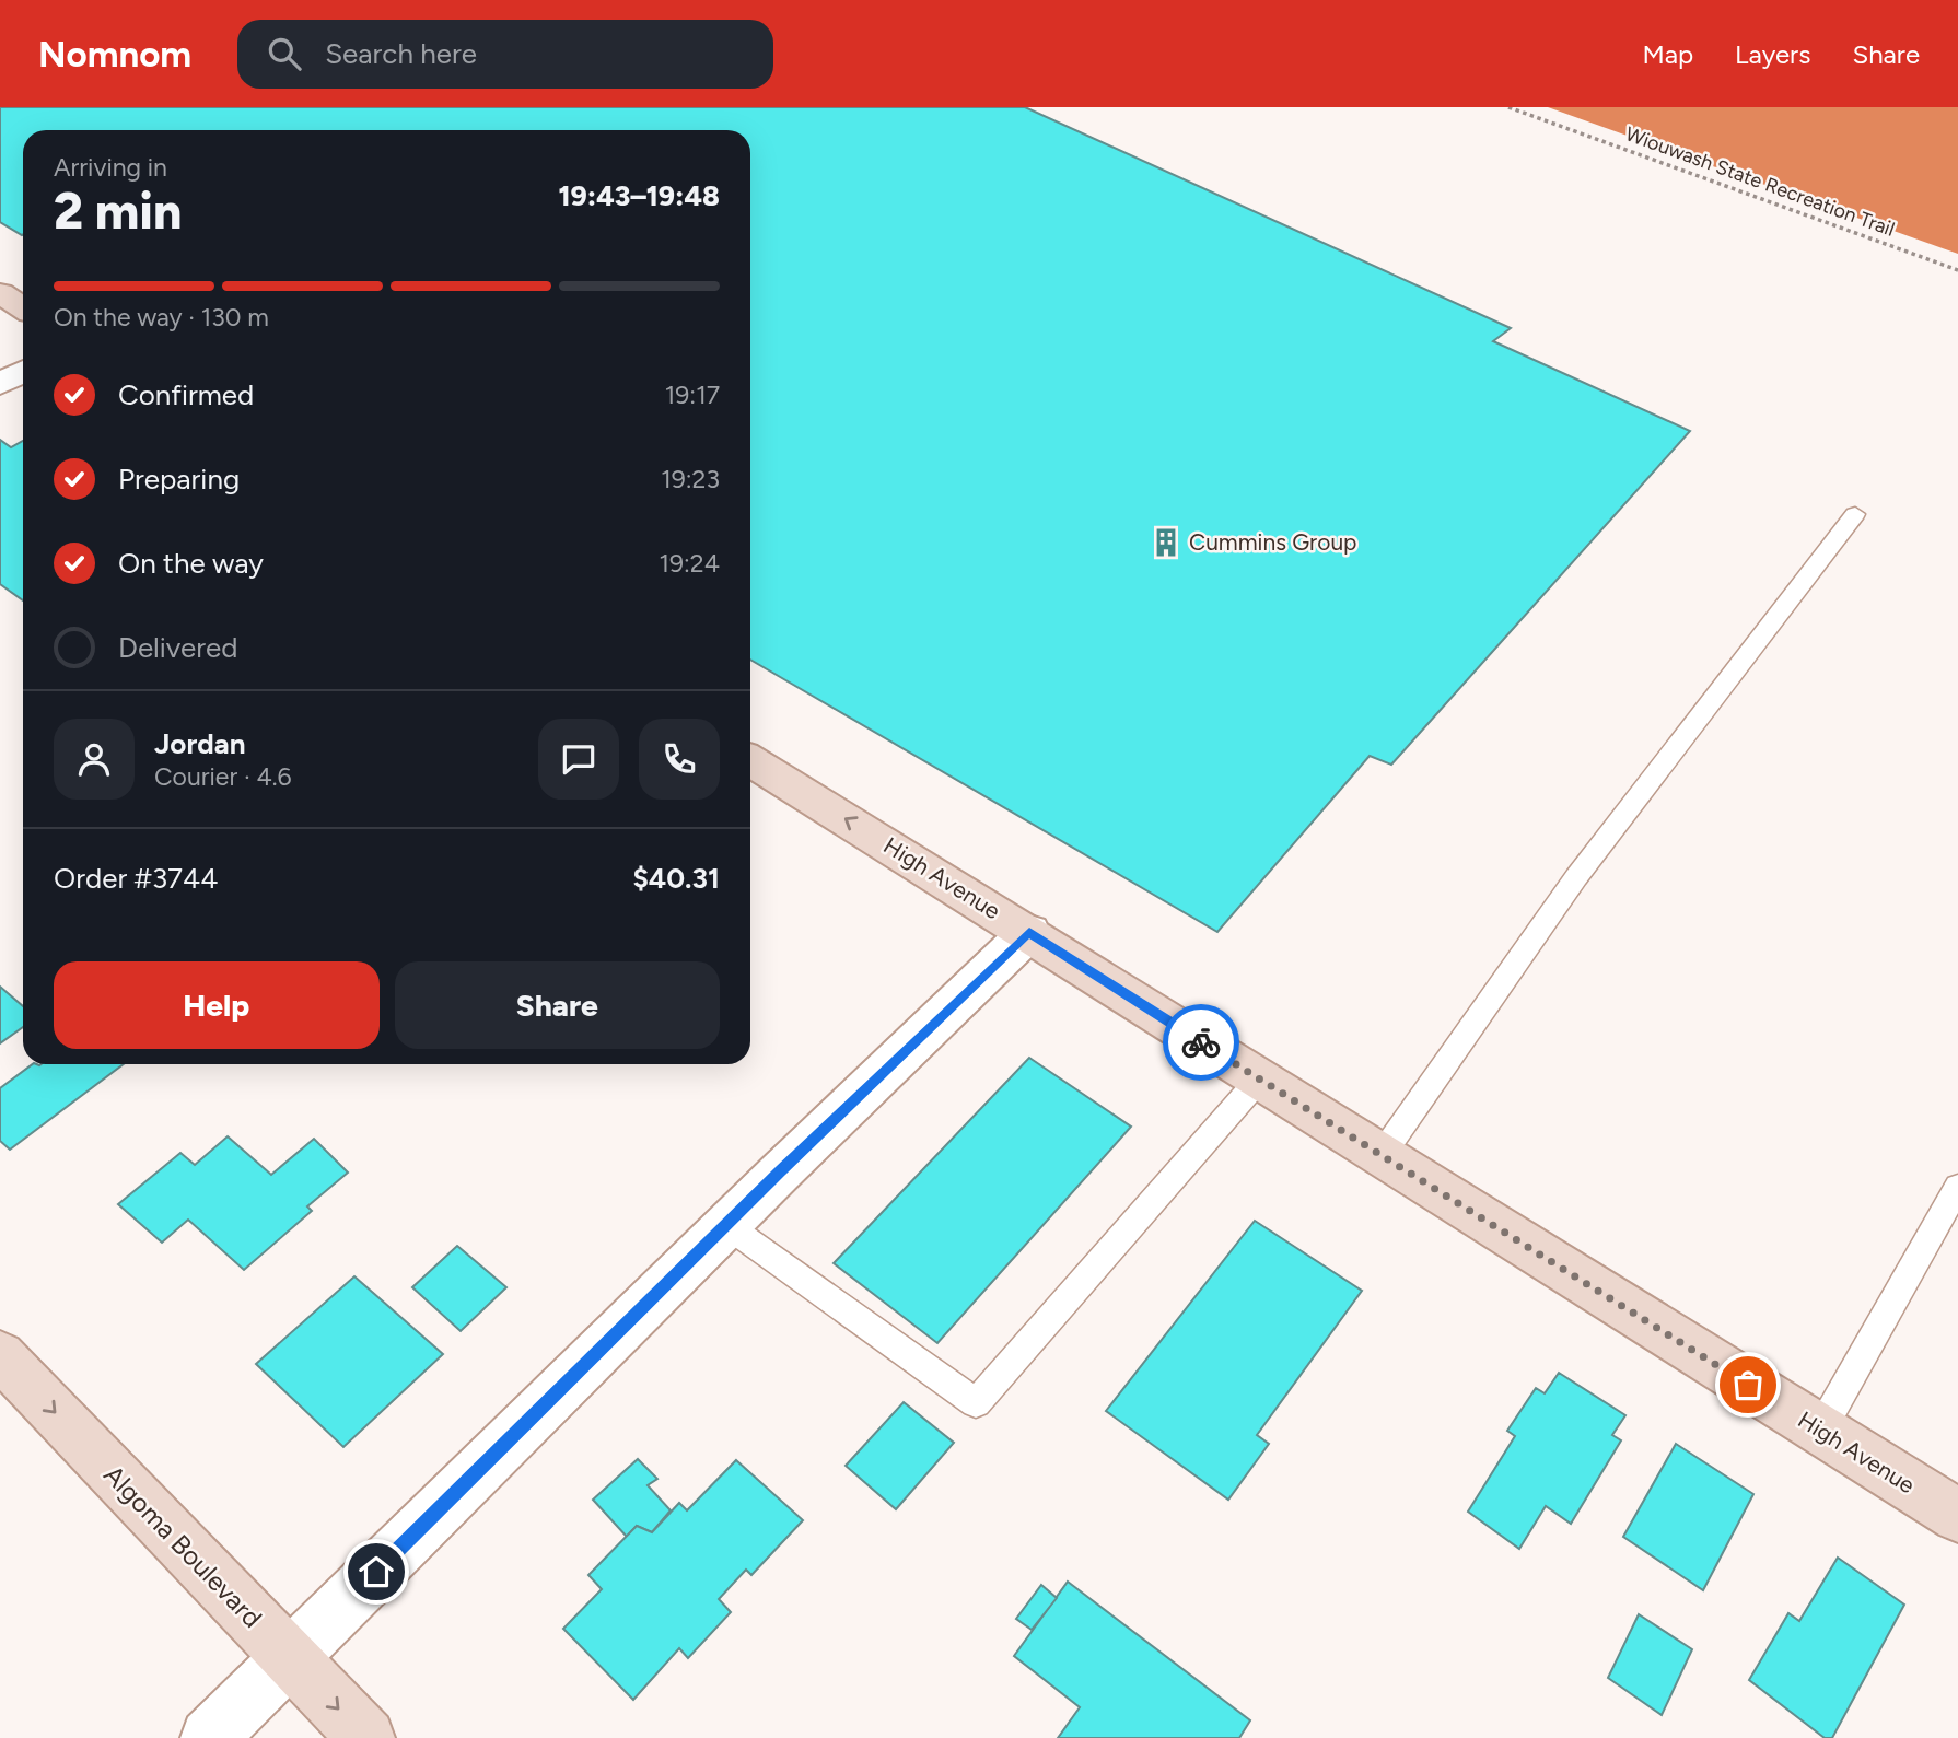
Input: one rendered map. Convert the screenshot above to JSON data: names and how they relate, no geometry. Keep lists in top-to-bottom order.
{
  "streets": {
    "main road": ["High Avenue", "Algoma Boulevard"],
    "path": ["Wiouwash State Recreation Trail"]
  },
  "one_way": ["Algoma Boulevard"],
  "places": {
    "building": ["Cummins Group"]
  },
  "page": {
    "header": "Nomnom",
    "search": "Search here",
    "nav": ["Map", "Layers", "Share"],
    "heading": ["2 min", "Arriving in", "19:43–19:48"],
    "panel": [
      "Jordan",
      "Courier · 4.6",
      "Order #3744",
      "$40.31"
    ],
    "bar": "On the way · 130 m",
    "list": [
      ["Confirmed", "19:17"],
      ["Preparing", "19:23"],
      ["On the way", "19:24"],
      "Delivered"
    ],
    "buttons": ["Help", "Share"]
  }
}
